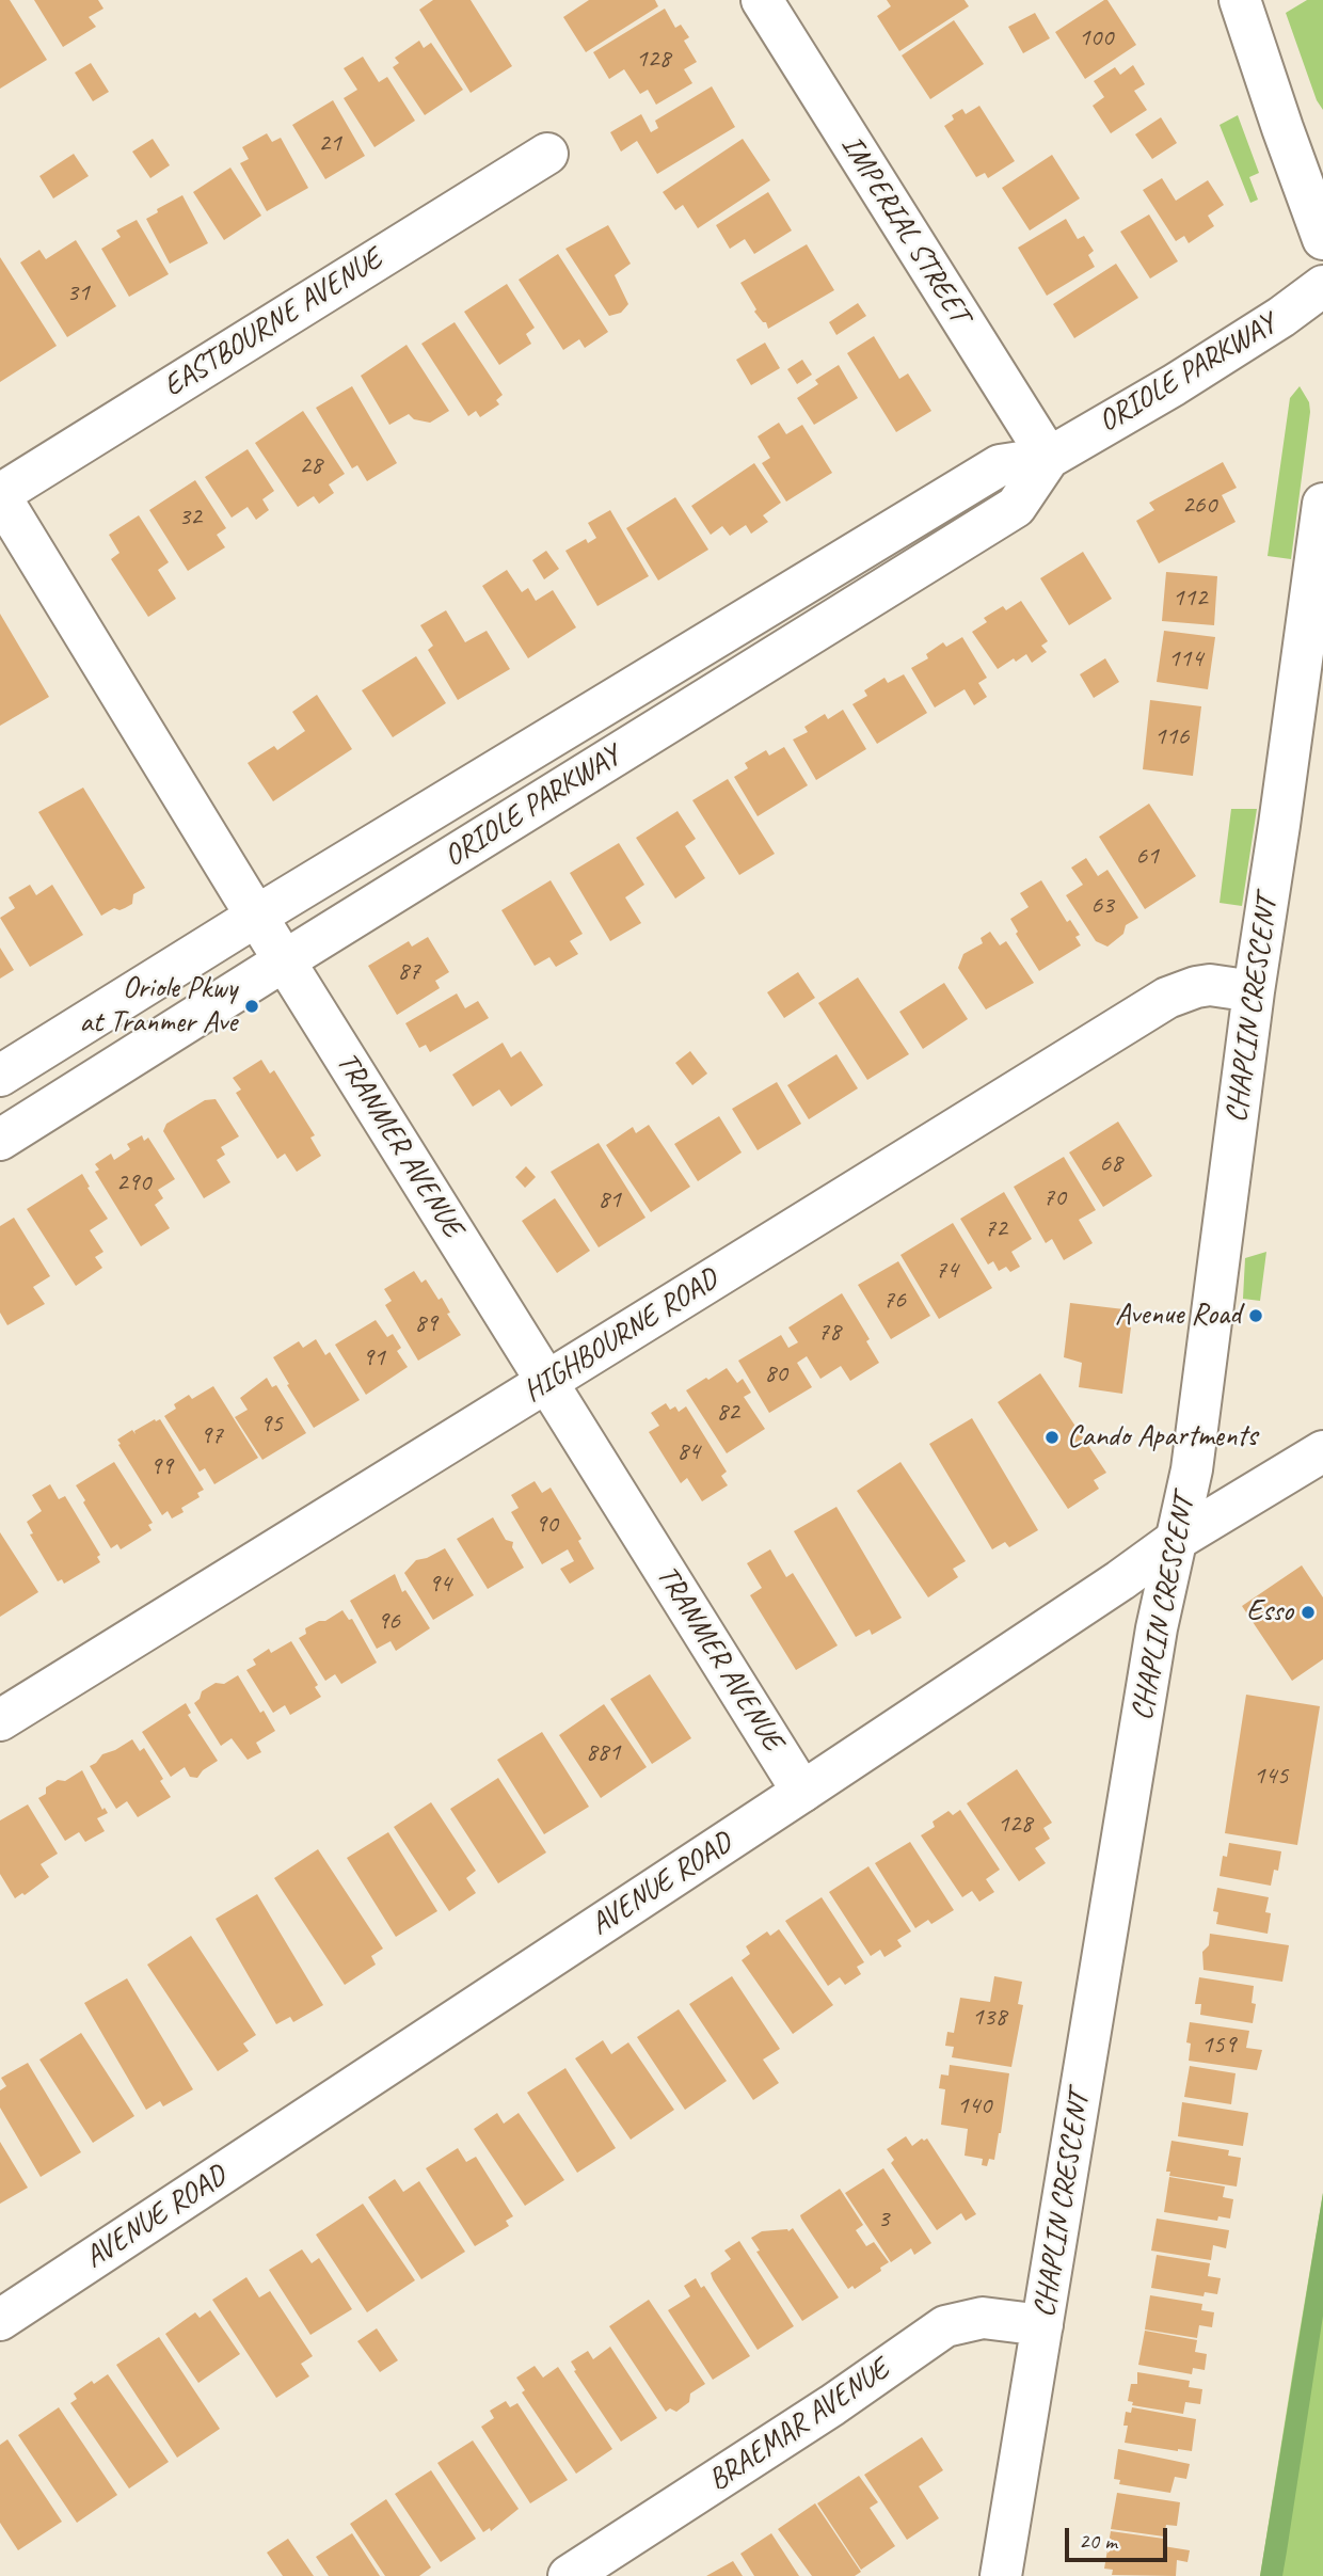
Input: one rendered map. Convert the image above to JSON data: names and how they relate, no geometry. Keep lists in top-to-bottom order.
{
  "streets": {
    "street": [
      "IMPERIAL STREET",
      "EASTBOURNE AVENUE",
      "ORIOLE PARKWAY",
      "CHAPLIN CRESCENT",
      "TRANMER AVENUE",
      "HIGHBOURNE ROAD",
      "AVENUE ROAD",
      "BRAEMAR AVENUE"
    ]
  },
  "crossings": [
    ["IMPERIAL STREET", "ORIOLE PARKWAY"],
    ["EASTBOURNE AVENUE", "TRANMER AVENUE"],
    ["ORIOLE PARKWAY", "TRANMER AVENUE"],
    ["CHAPLIN CRESCENT", "HIGHBOURNE ROAD"],
    ["CHAPLIN CRESCENT", "AVENUE ROAD"],
    ["CHAPLIN CRESCENT", "BRAEMAR AVENUE"],
    ["TRANMER AVENUE", "HIGHBOURNE ROAD"],
    ["TRANMER AVENUE", "AVENUE ROAD"]
  ],
  "places": [
    "Oriole Pkwy at Tranmer Ave",
    "Avenue Road",
    "Cando Apartments",
    "Esso"
  ],
  "house_numbers": [
    "100",
    "128",
    "21",
    "31",
    "28",
    "260",
    "32",
    "112",
    "114",
    "116",
    "61",
    "63",
    "87",
    "68",
    "290",
    "70",
    "81",
    "72",
    "74",
    "76",
    "89",
    "78",
    "91",
    "80",
    "82",
    "95",
    "97",
    "84",
    "99",
    "90",
    "94",
    "96",
    "881",
    "145",
    "128",
    "138",
    "159",
    "140",
    "3"
  ],
  "scale_bar": "20 m"
}
